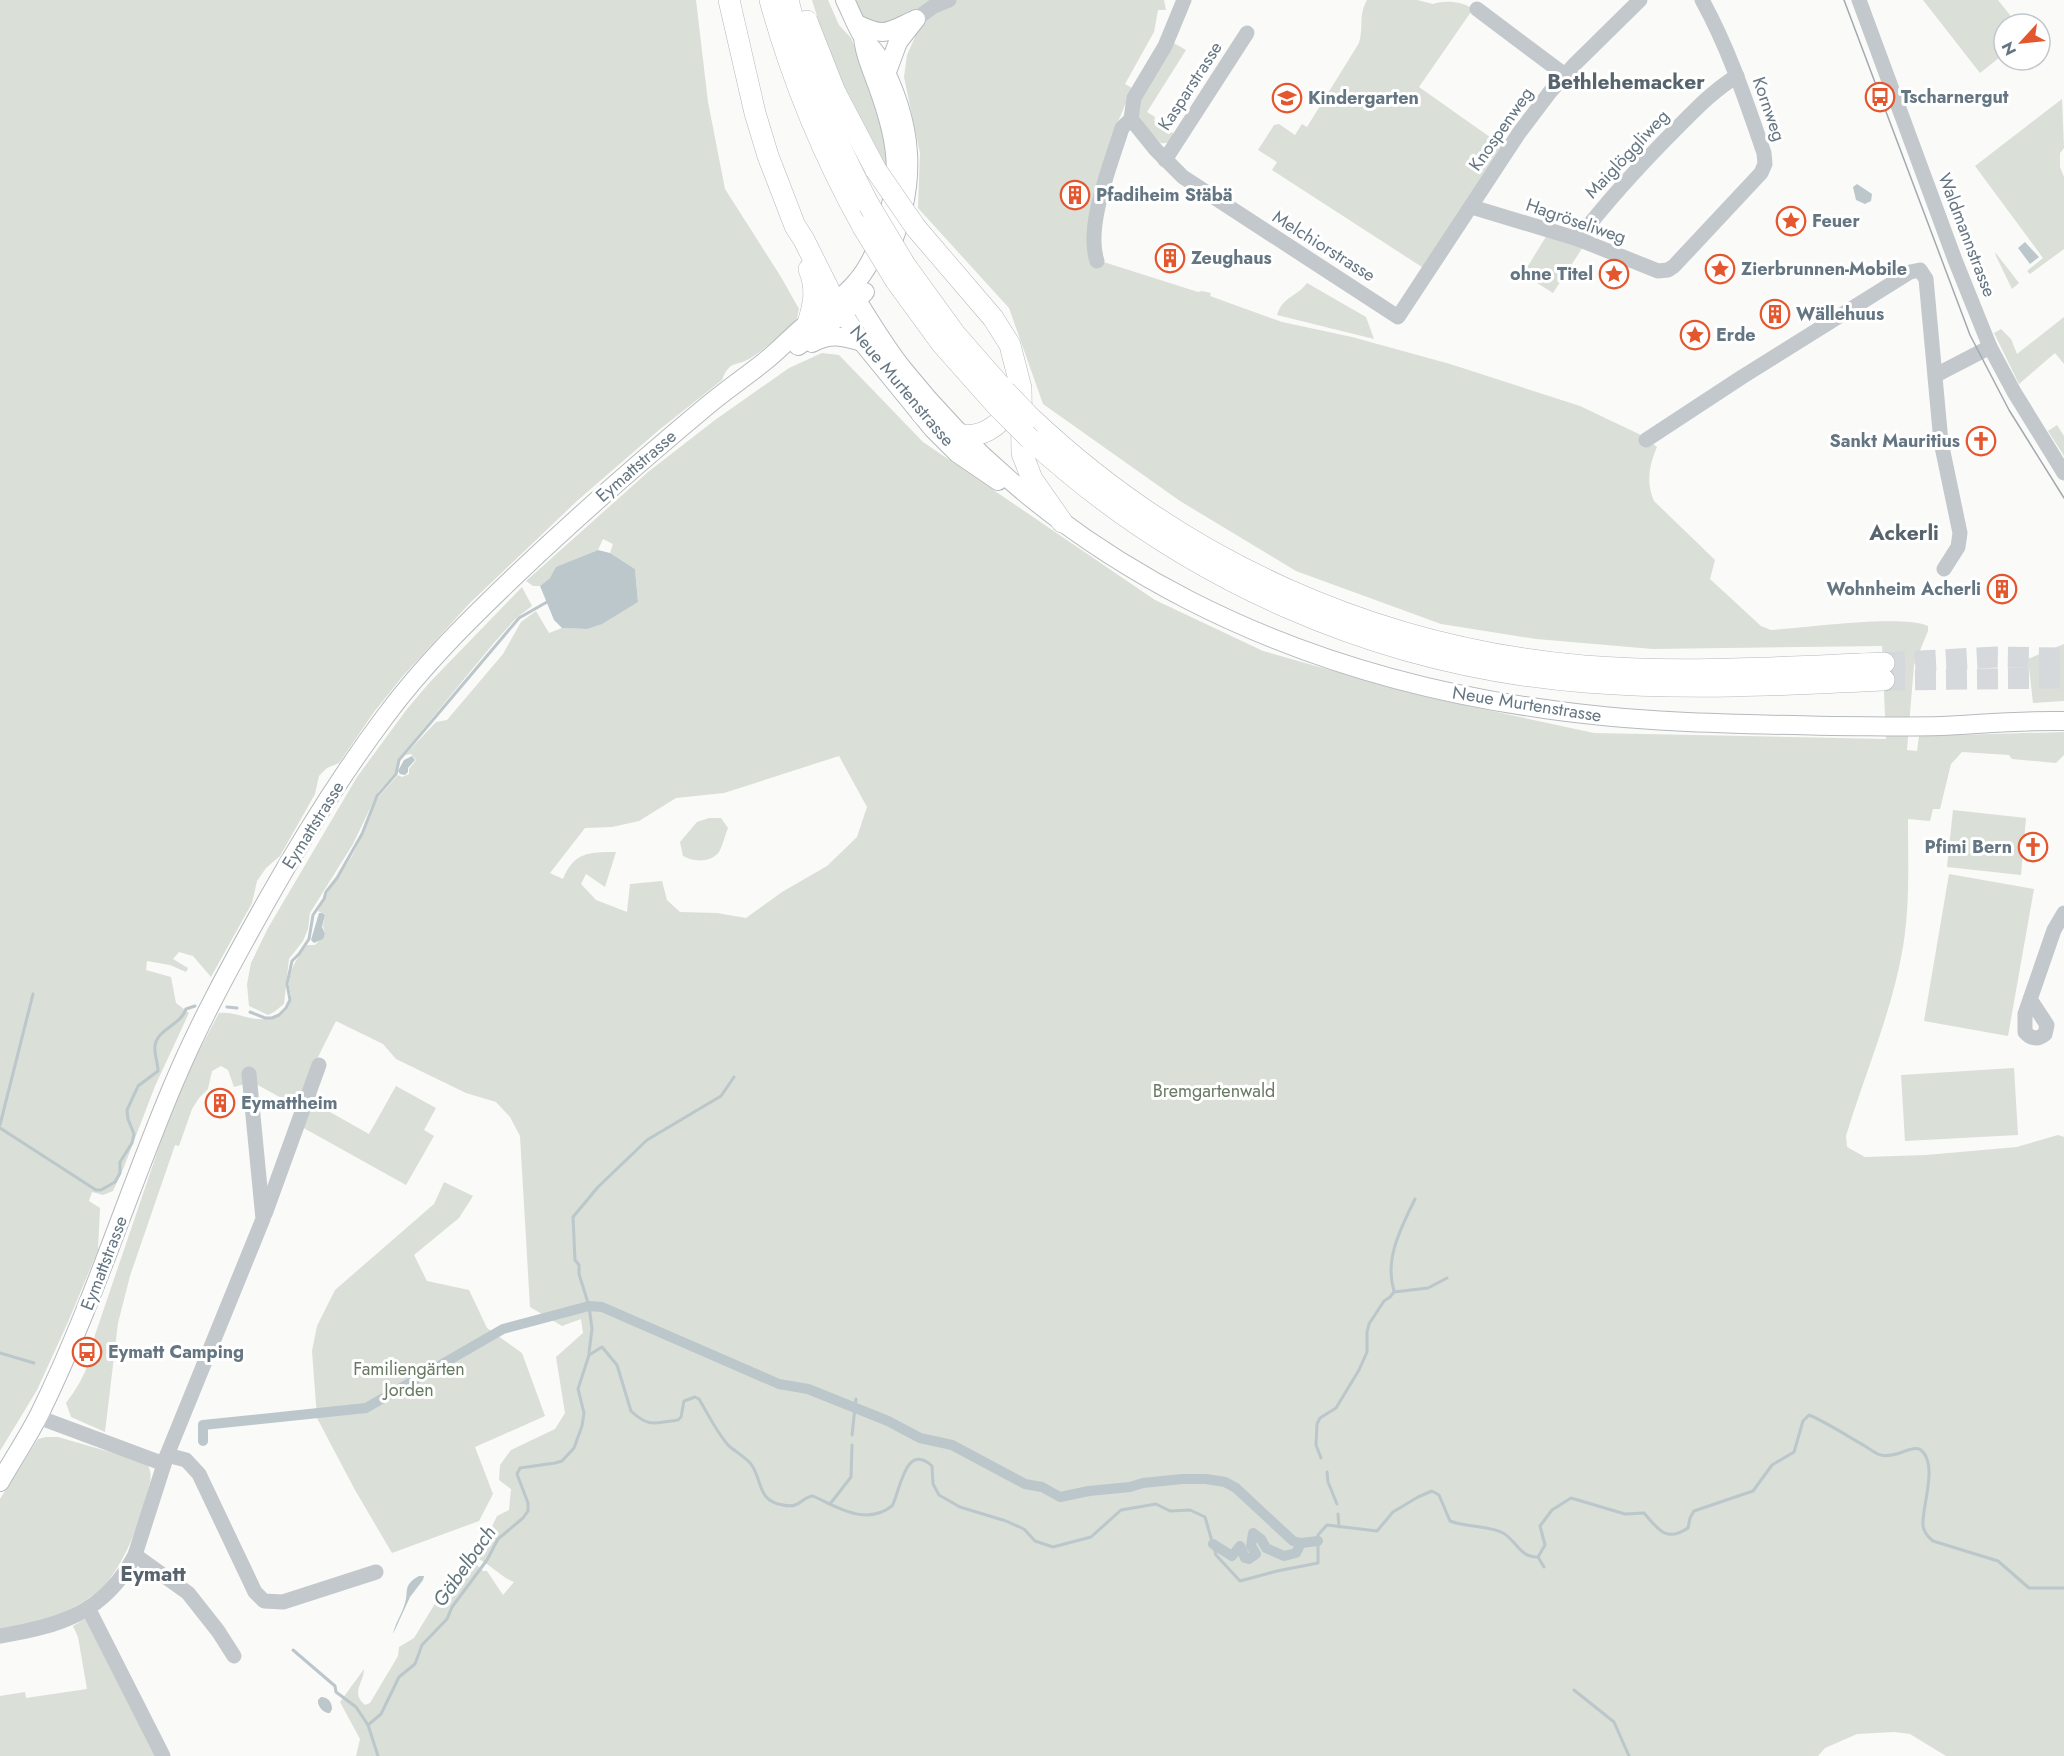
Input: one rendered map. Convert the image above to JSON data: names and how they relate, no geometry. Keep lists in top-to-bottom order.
{
  "streets": {
    "main road": ["Neue Murtenstrasse", "Eymattstrasse"],
    "street": [
      "Kasparstrasse",
      "Kornweg",
      "Knospenweg",
      "Maiglöggliweg",
      "Hagröseliweg",
      "Waldmannstrasse",
      "Melchiorstrasse"
    ]
  },
  "crossings": [
    ["Kasparstrasse", "Melchiorstrasse"],
    ["Kornweg", "Maiglöggliweg"],
    ["Kornweg", "Hagröseliweg"],
    ["Knospenweg", "Hagröseliweg"],
    ["Knospenweg", "Melchiorstrasse"],
    ["Maiglöggliweg", "Hagröseliweg"],
    ["Hagröseliweg", "Melchiorstrasse"],
    ["Neue Murtenstrasse", "Eymattstrasse"]
  ],
  "districts": ["Bethlehemacker", "Ackerli", "Eymatt"],
  "water": ["Gäbelbach"],
  "parks": ["Bremgartenwald", "Familiengärten Jorden"],
  "places": {
    "bus stop": ["Tscharnergut", "Eymatt Camping"],
    "school or university": ["Kindergarten"],
    "building": [
      "Pfadiheim Stäbä",
      "Zeughaus",
      "Wällehuus",
      "Wohnheim Acherli",
      "Eymattheim"
    ],
    "place": [
      "Feuer",
      "Zierbrunnen-Mobile",
      "ohne Titel",
      "Erde"
    ],
    "church": ["Sankt Mauritius", "Pfimi Bern"]
  },
  "north": "bottom left"
}
